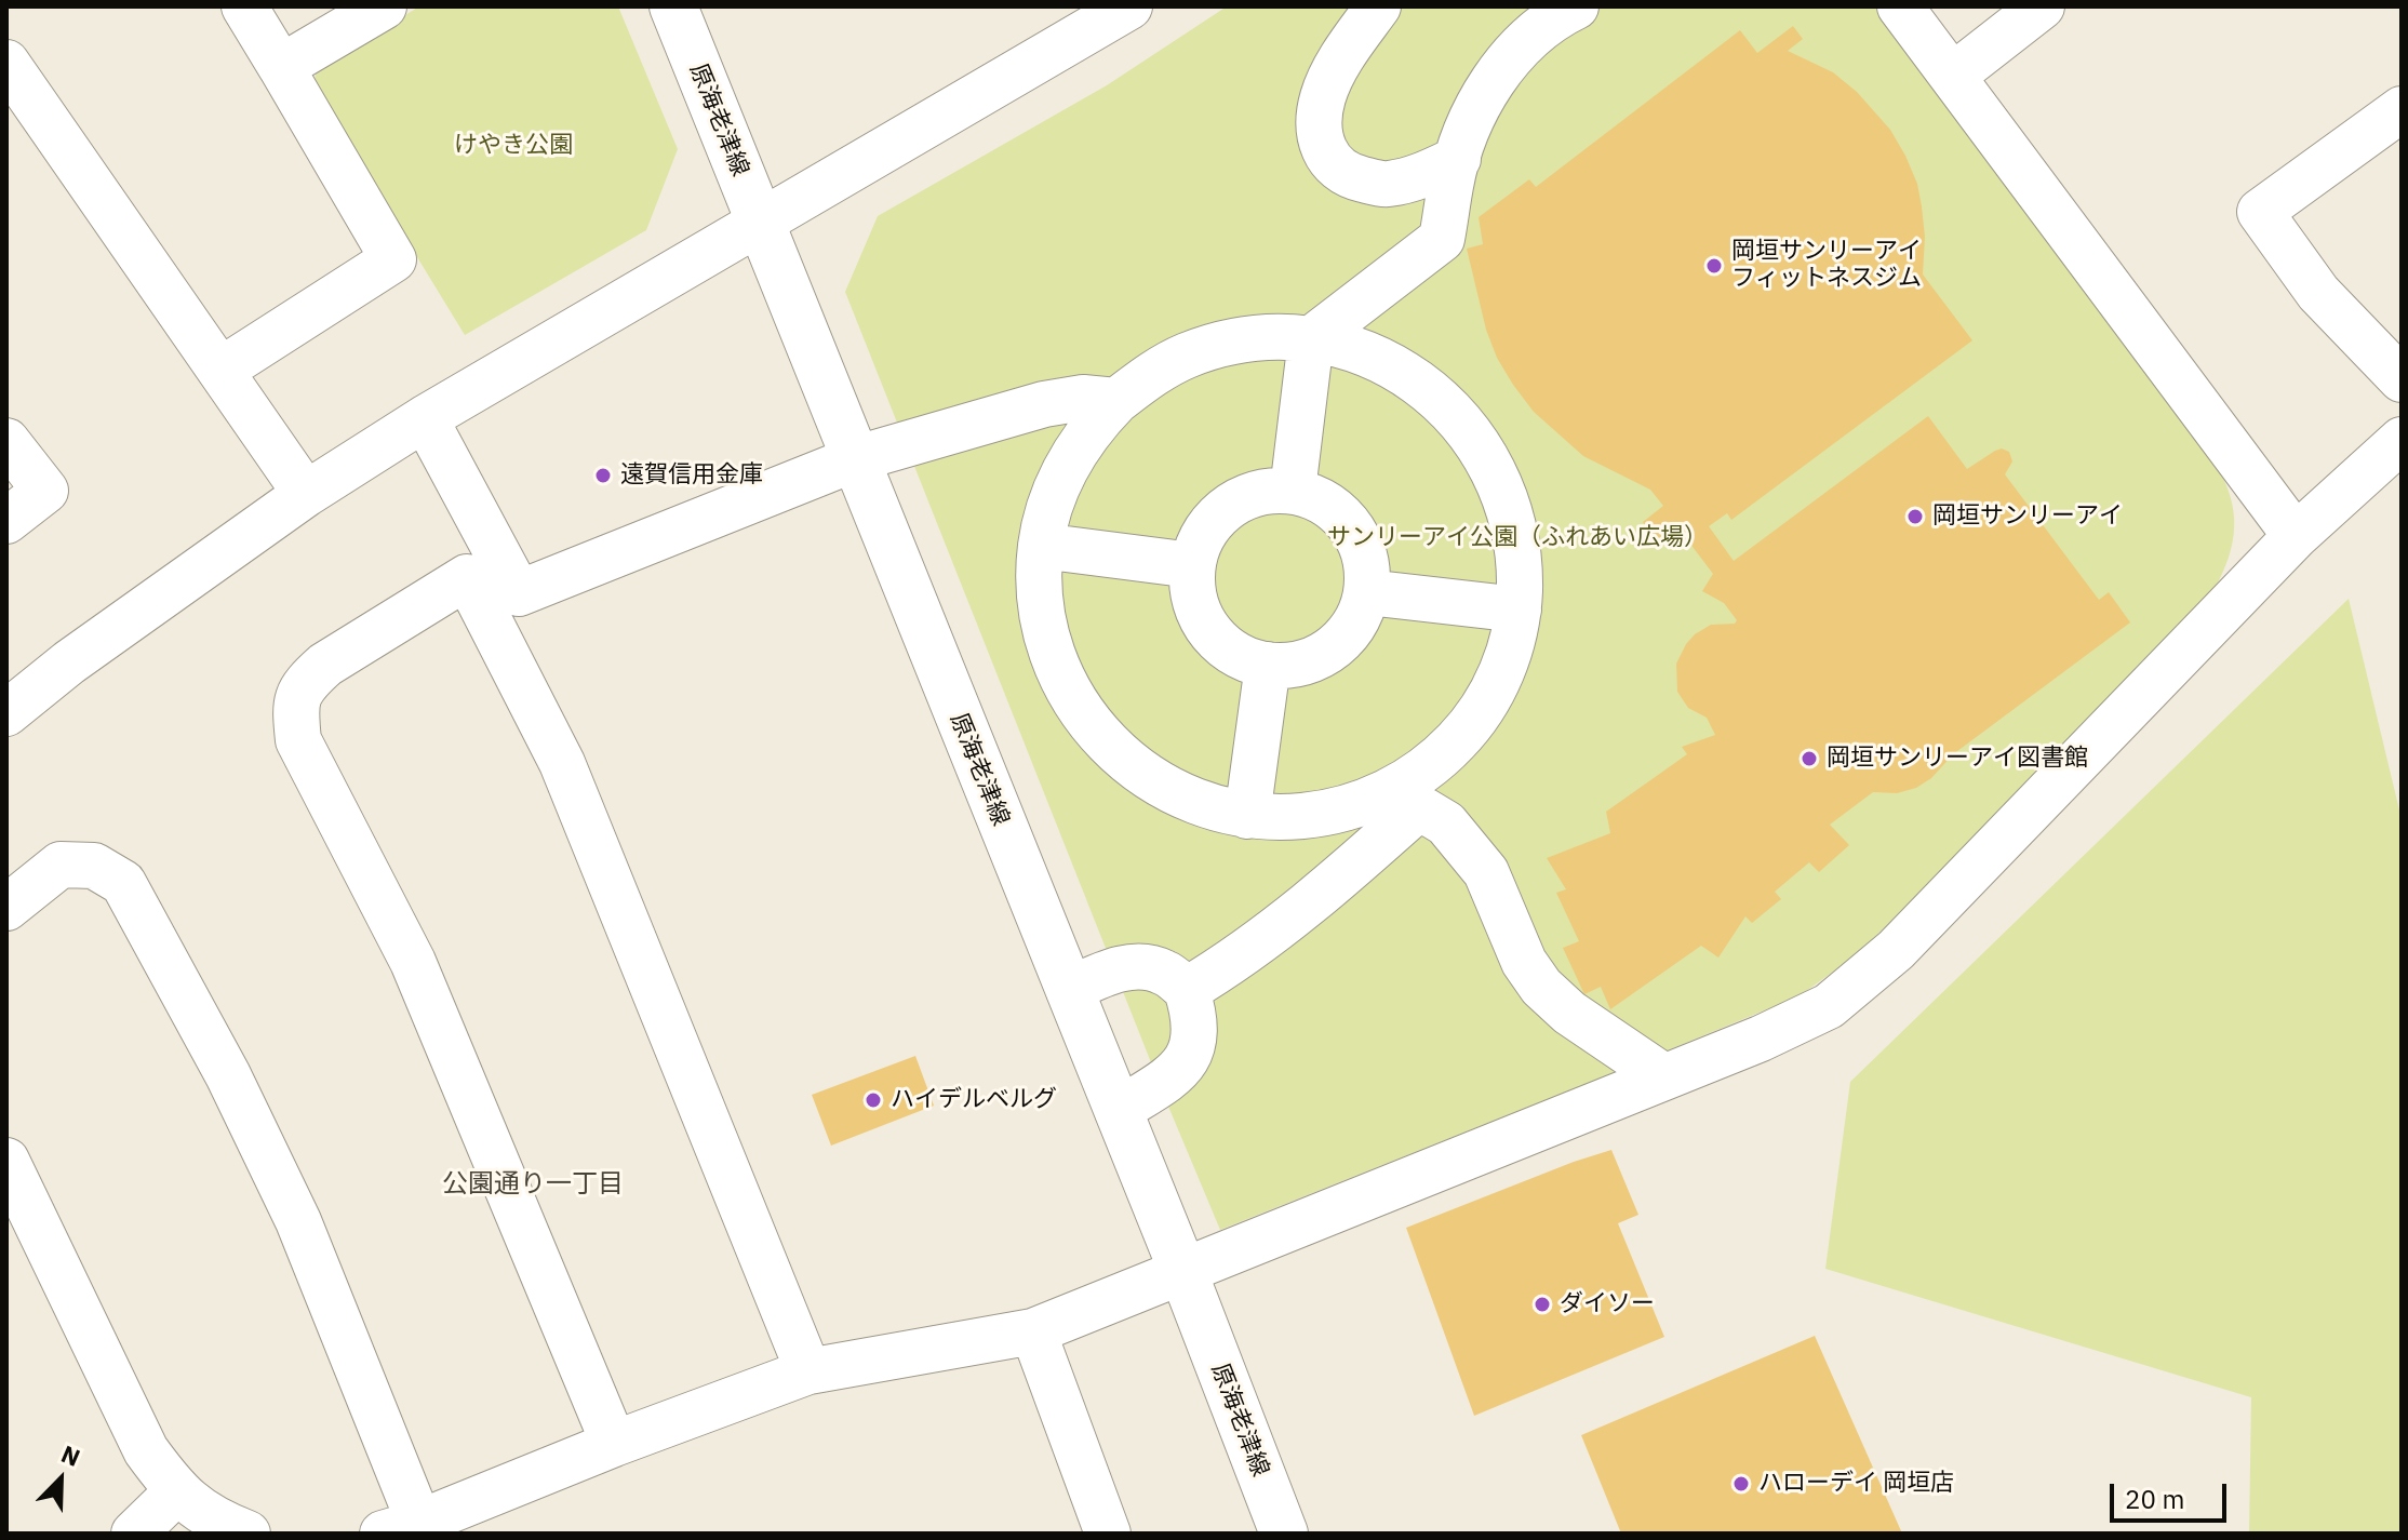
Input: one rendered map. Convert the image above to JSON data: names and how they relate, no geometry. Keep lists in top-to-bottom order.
{
  "streets": {
    "main road": ["原海老津線"]
  },
  "districts": ["公園通り一丁目"],
  "parks": ["けやき公園", "サンリーアイ公園（ふれあい広場）"],
  "places": [
    "岡垣サンリーアイ フィットネスジム",
    "遠賀信用金庫",
    "岡垣サンリーアイ",
    "岡垣サンリーアイ図書館",
    "ハイデルベルグ",
    "ダイソー",
    "ハローデイ 岡垣店"
  ],
  "scale_bar": "20 m",
  "north": "top right"
}
